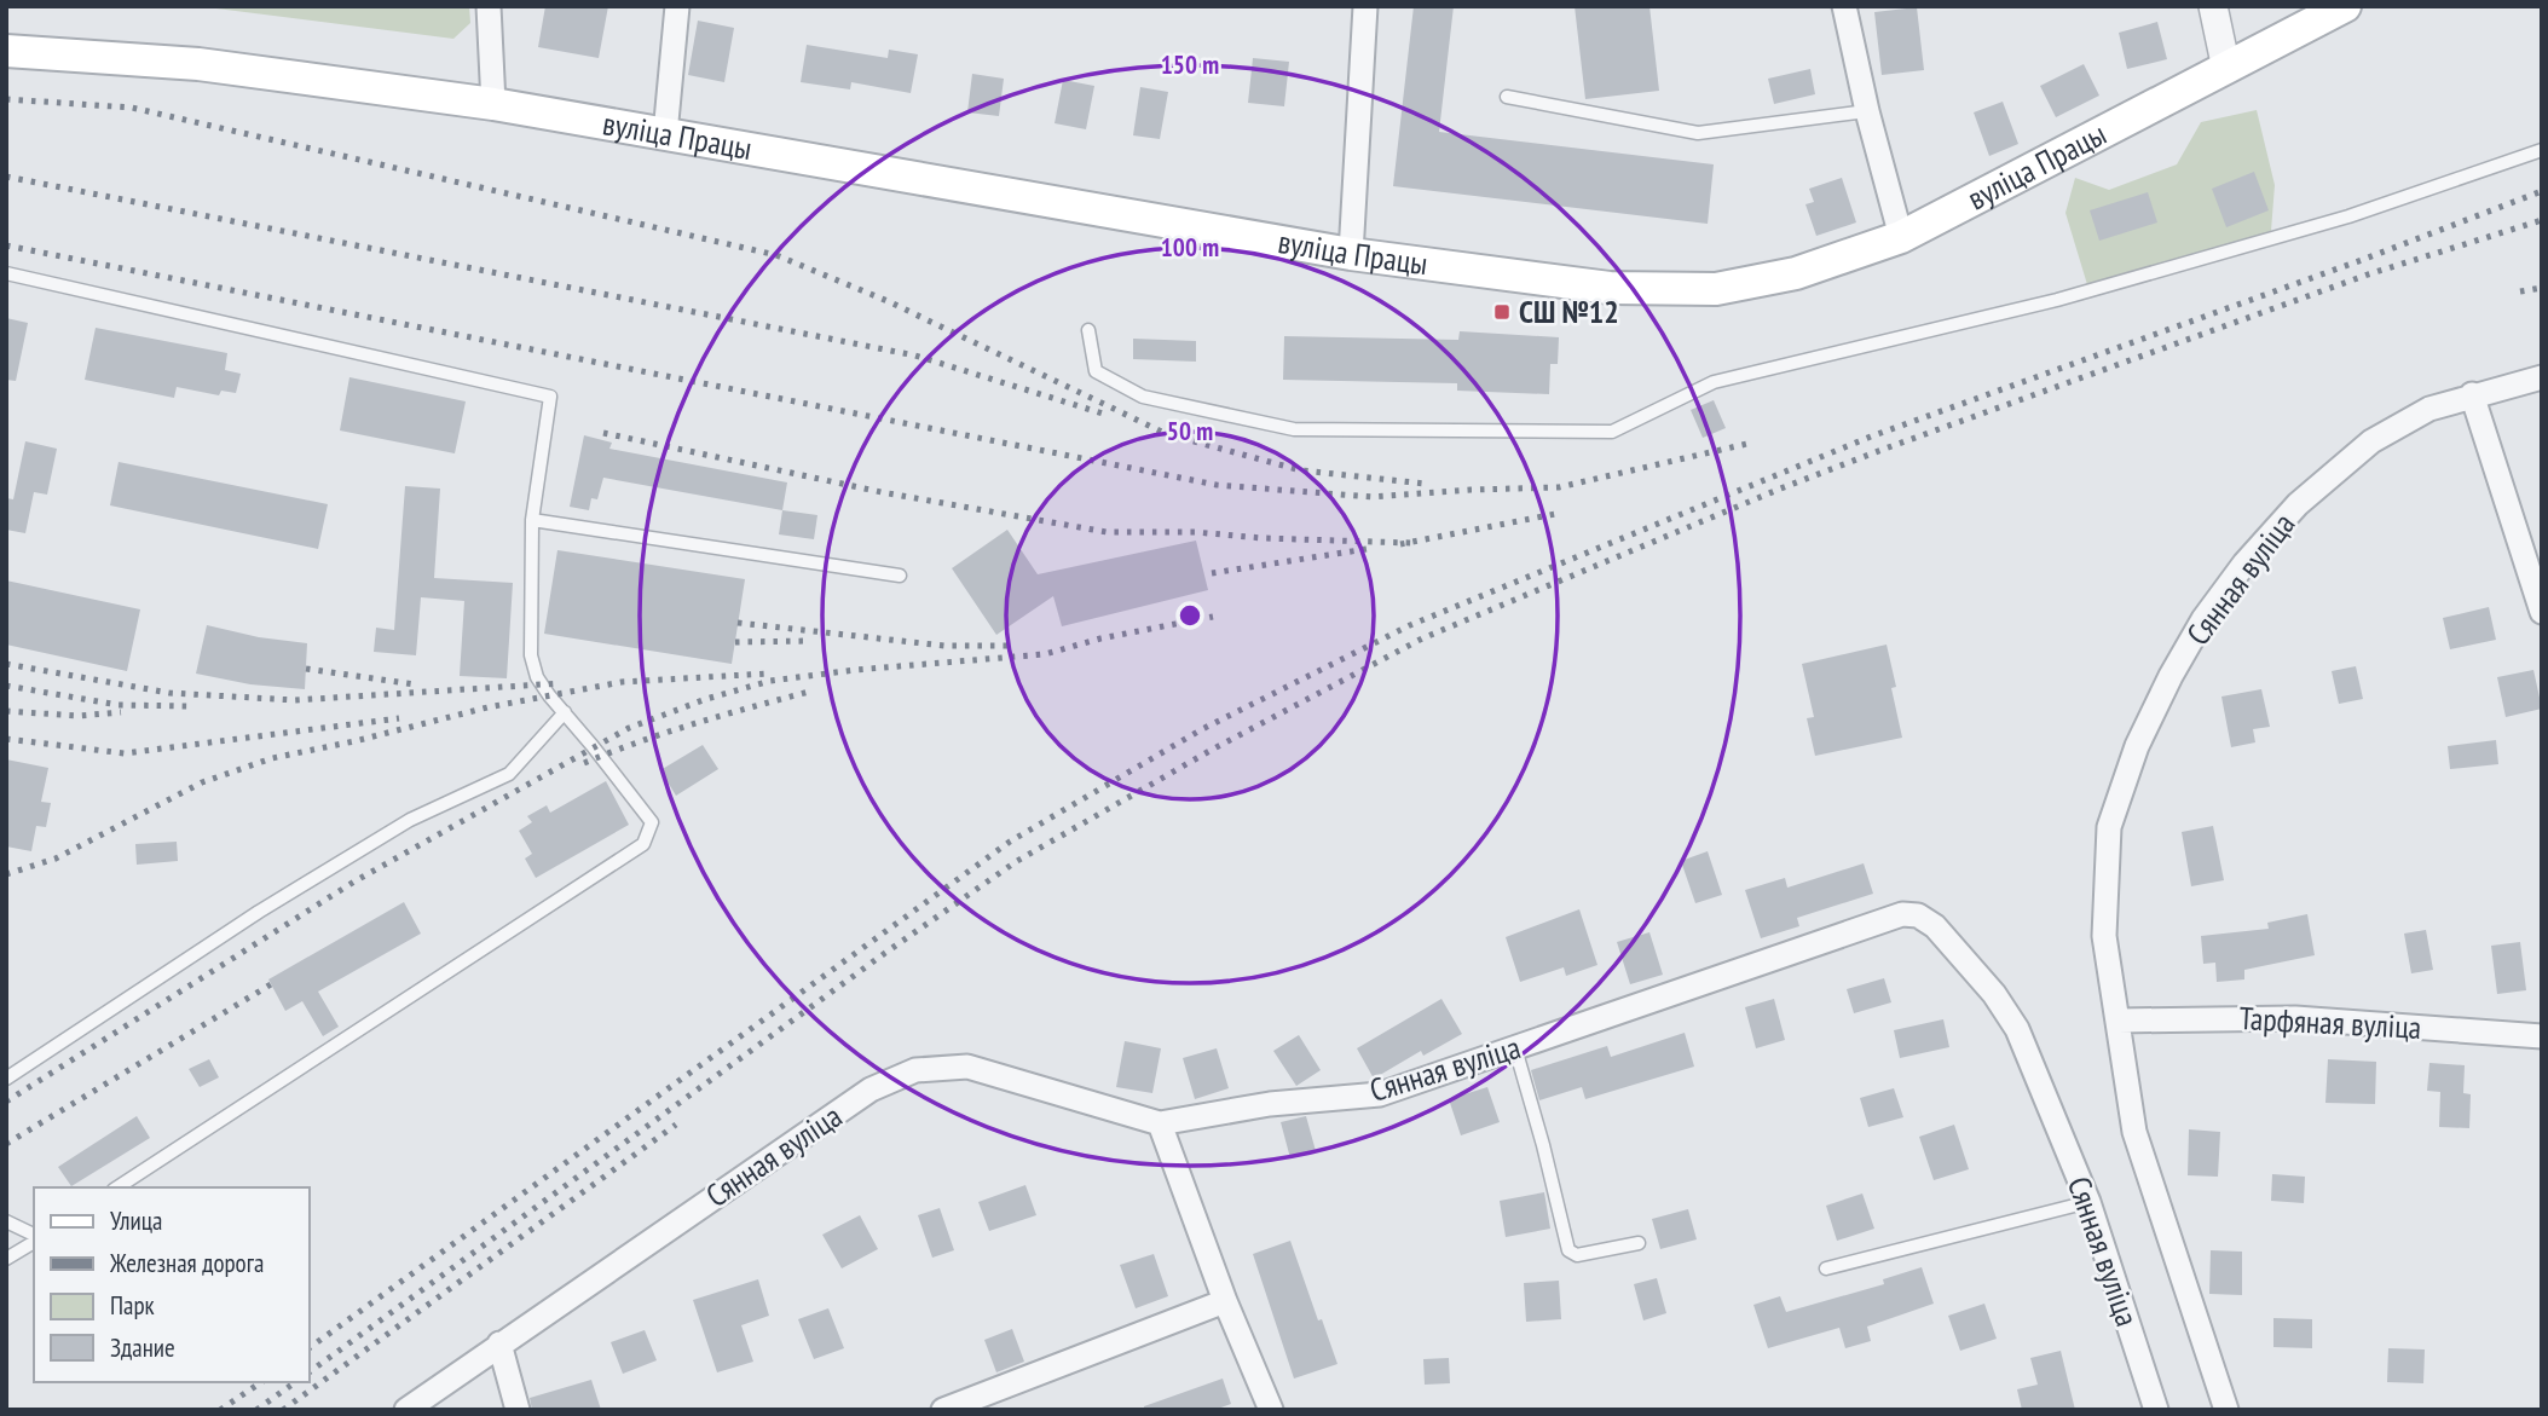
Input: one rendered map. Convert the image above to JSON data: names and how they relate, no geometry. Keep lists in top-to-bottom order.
{
  "streets": {
    "main road": ["вуліца Працы"],
    "street": ["Сянная вуліца", "Тарфяная вуліца"]
  },
  "crossings": [
    ["Сянная вуліца", "Тарфяная вуліца"]
  ],
  "places": {
    "transit": ["СШ №12"]
  },
  "legend": [
    "Улица",
    "Железная дорога",
    "Парк",
    "Здание"
  ],
  "rings": ["150 m", "100 m", "50 m"]
}
